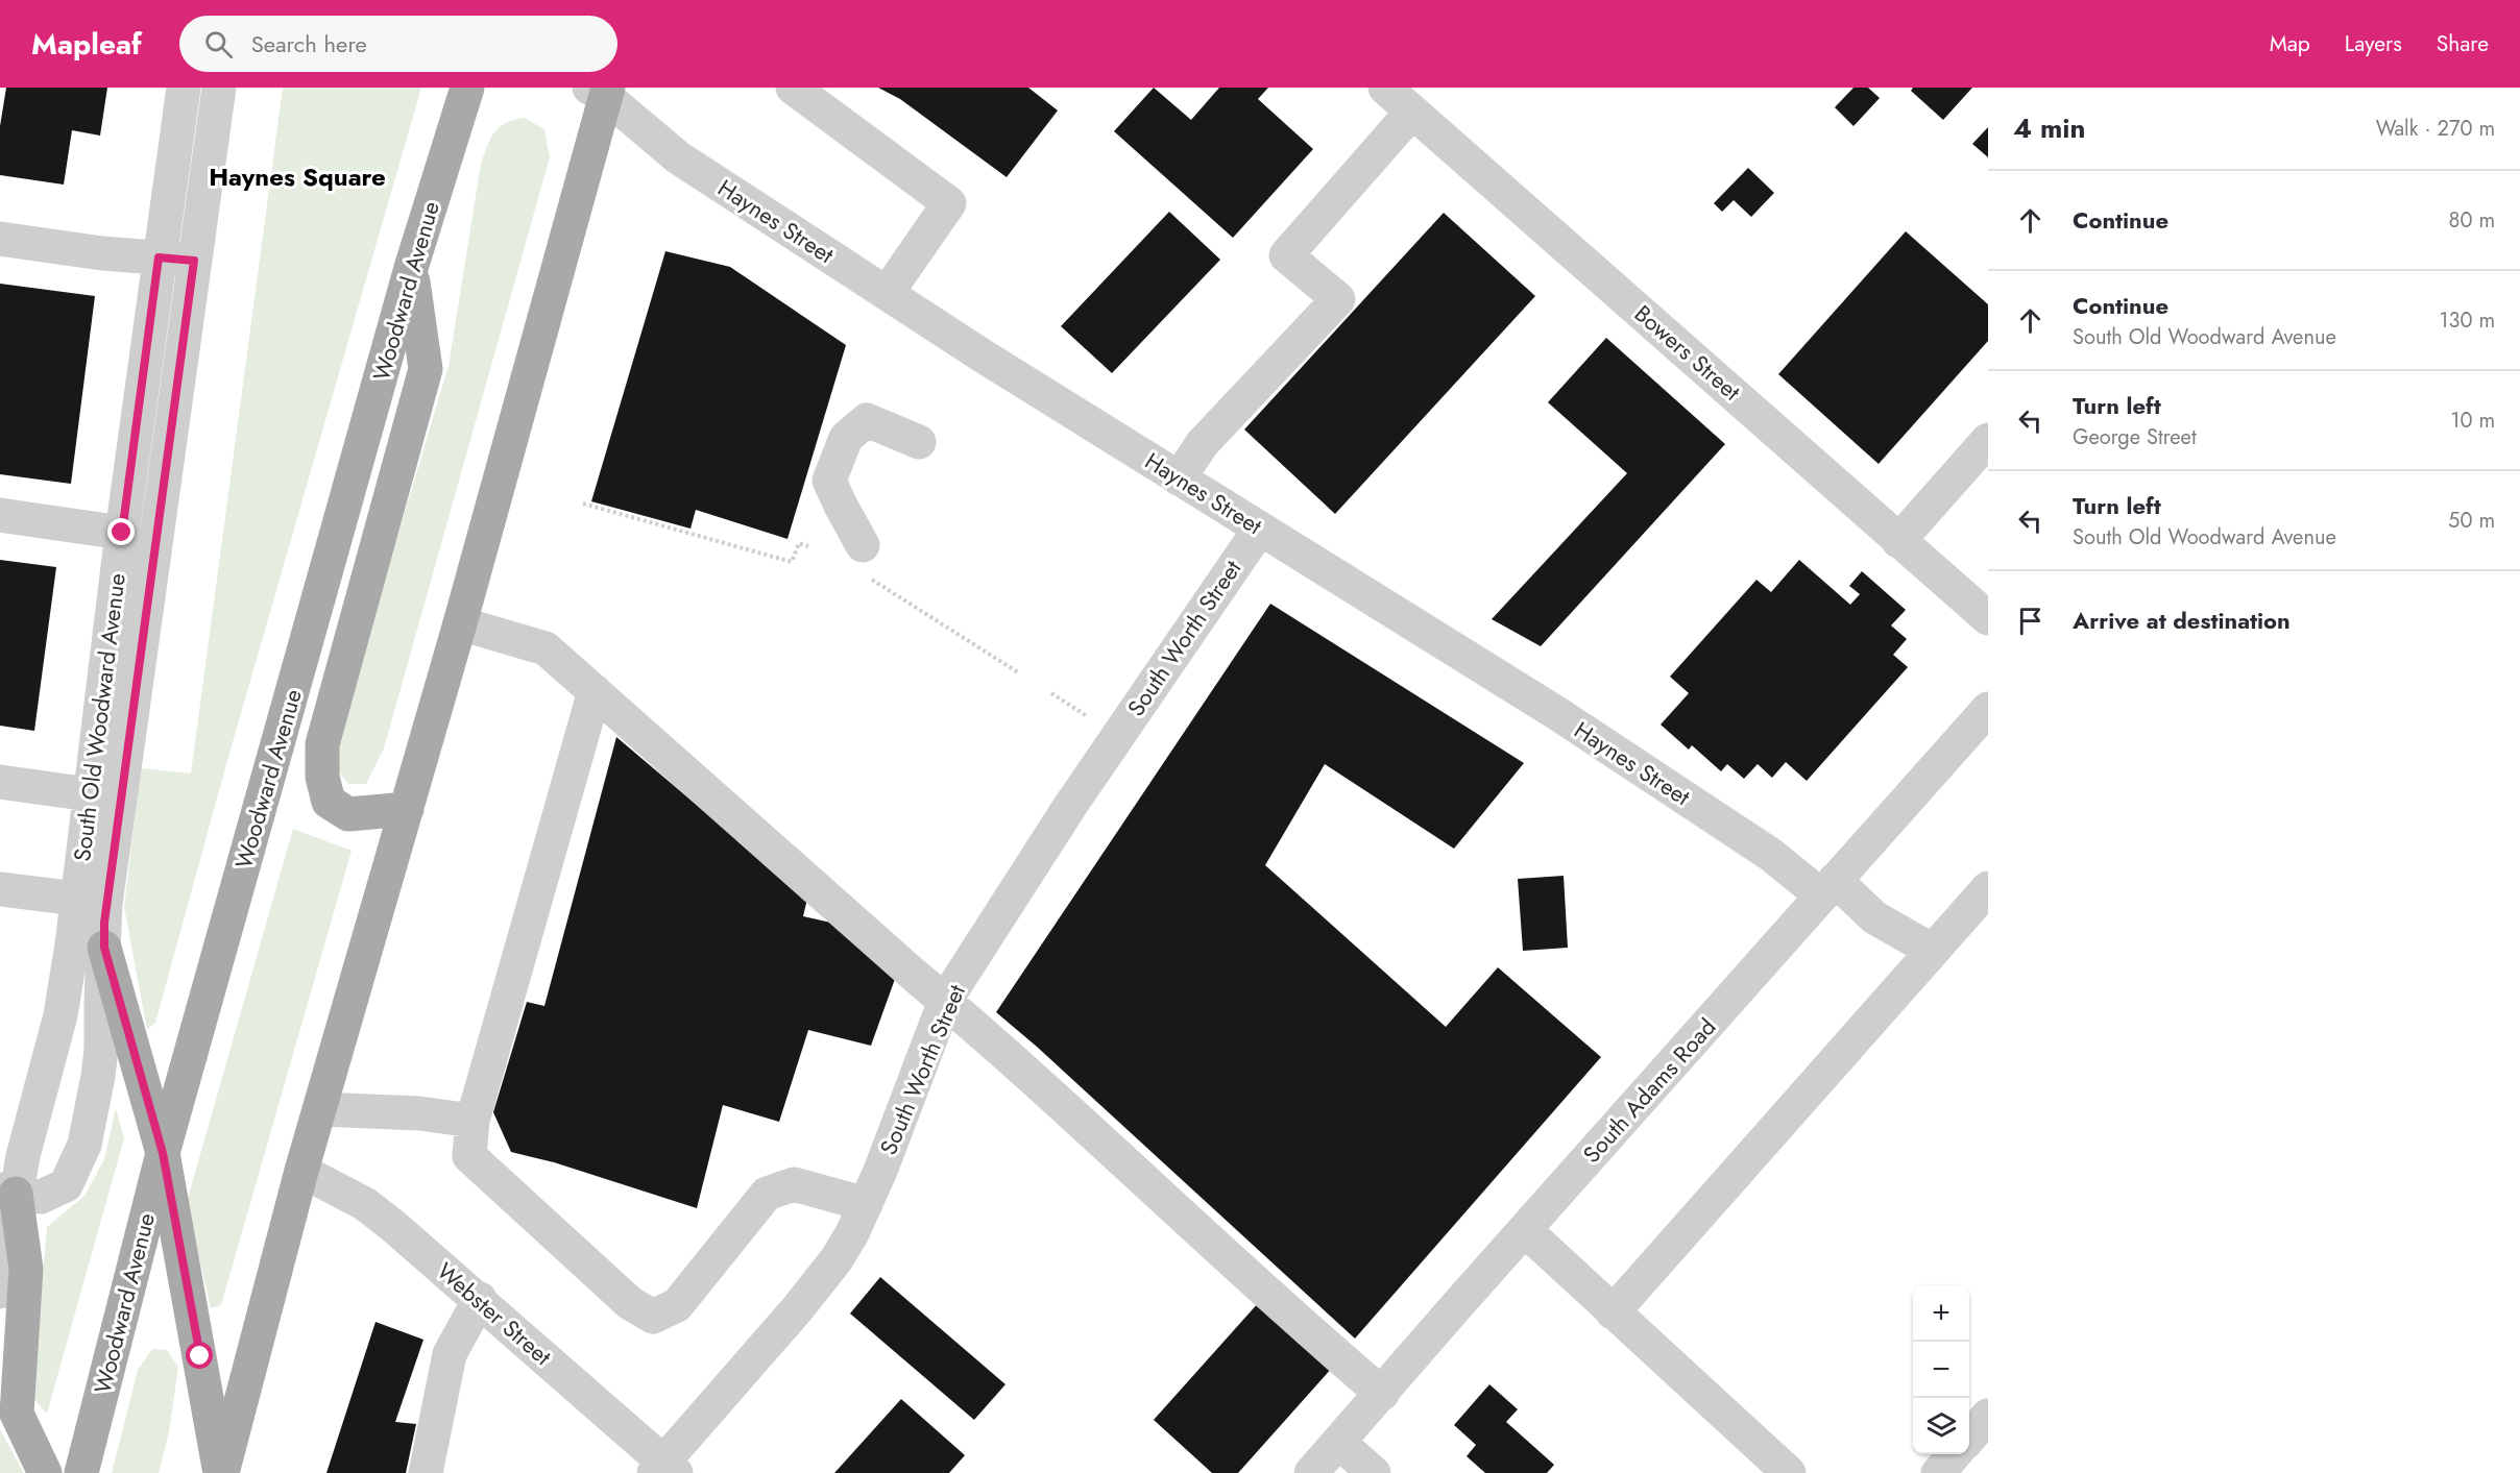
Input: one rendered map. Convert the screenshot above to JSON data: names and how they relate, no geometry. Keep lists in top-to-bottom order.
{
  "streets": {
    "main road": ["Woodward Avenue"],
    "street": [
      "Haynes Street",
      "Bowers Street",
      "South Worth Street",
      "South Old Woodward Avenue",
      "South Adams Road",
      "Webster Street"
    ]
  },
  "crossings": [
    ["Haynes Street", "South Worth Street"],
    ["Haynes Street", "South Adams Road"],
    ["South Worth Street", "Webster Street"]
  ],
  "districts": ["Haynes Square"],
  "page": {
    "header": "Mapleaf",
    "search": "Search here",
    "nav": ["Map", "Layers", "Share"],
    "heading": ["4 min", "Walk · 270 m"],
    "list": [
      ["Continue", "80 m"],
      ["Continue", "South Old Woodward Avenue", "130 m"],
      ["Turn left", "George Street", "10 m"],
      ["Turn left", "South Old Woodward Avenue", "50 m"],
      "Arrive at destination"
    ],
    "map_buttons": ["+", "−"]
  }
}
